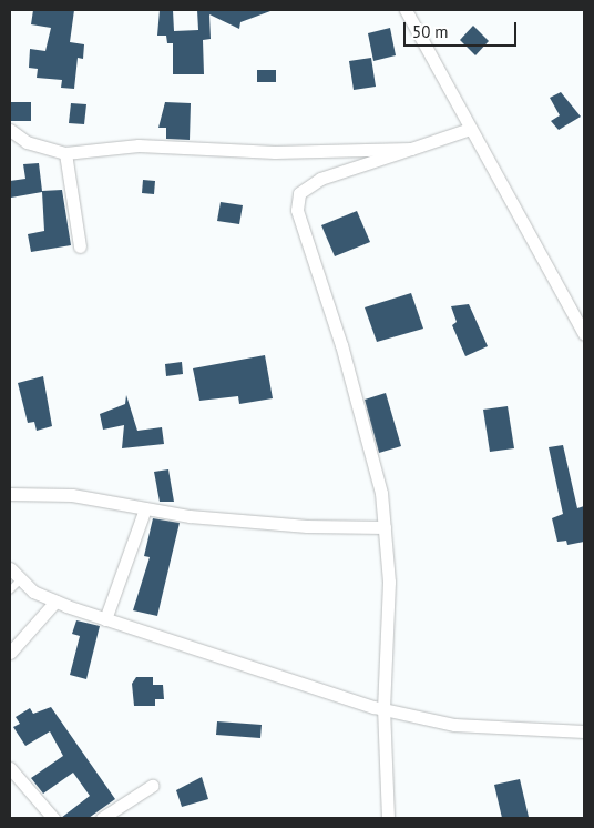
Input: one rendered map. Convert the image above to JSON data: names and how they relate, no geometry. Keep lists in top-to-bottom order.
{
  "scale_bar": "50 m"
}
